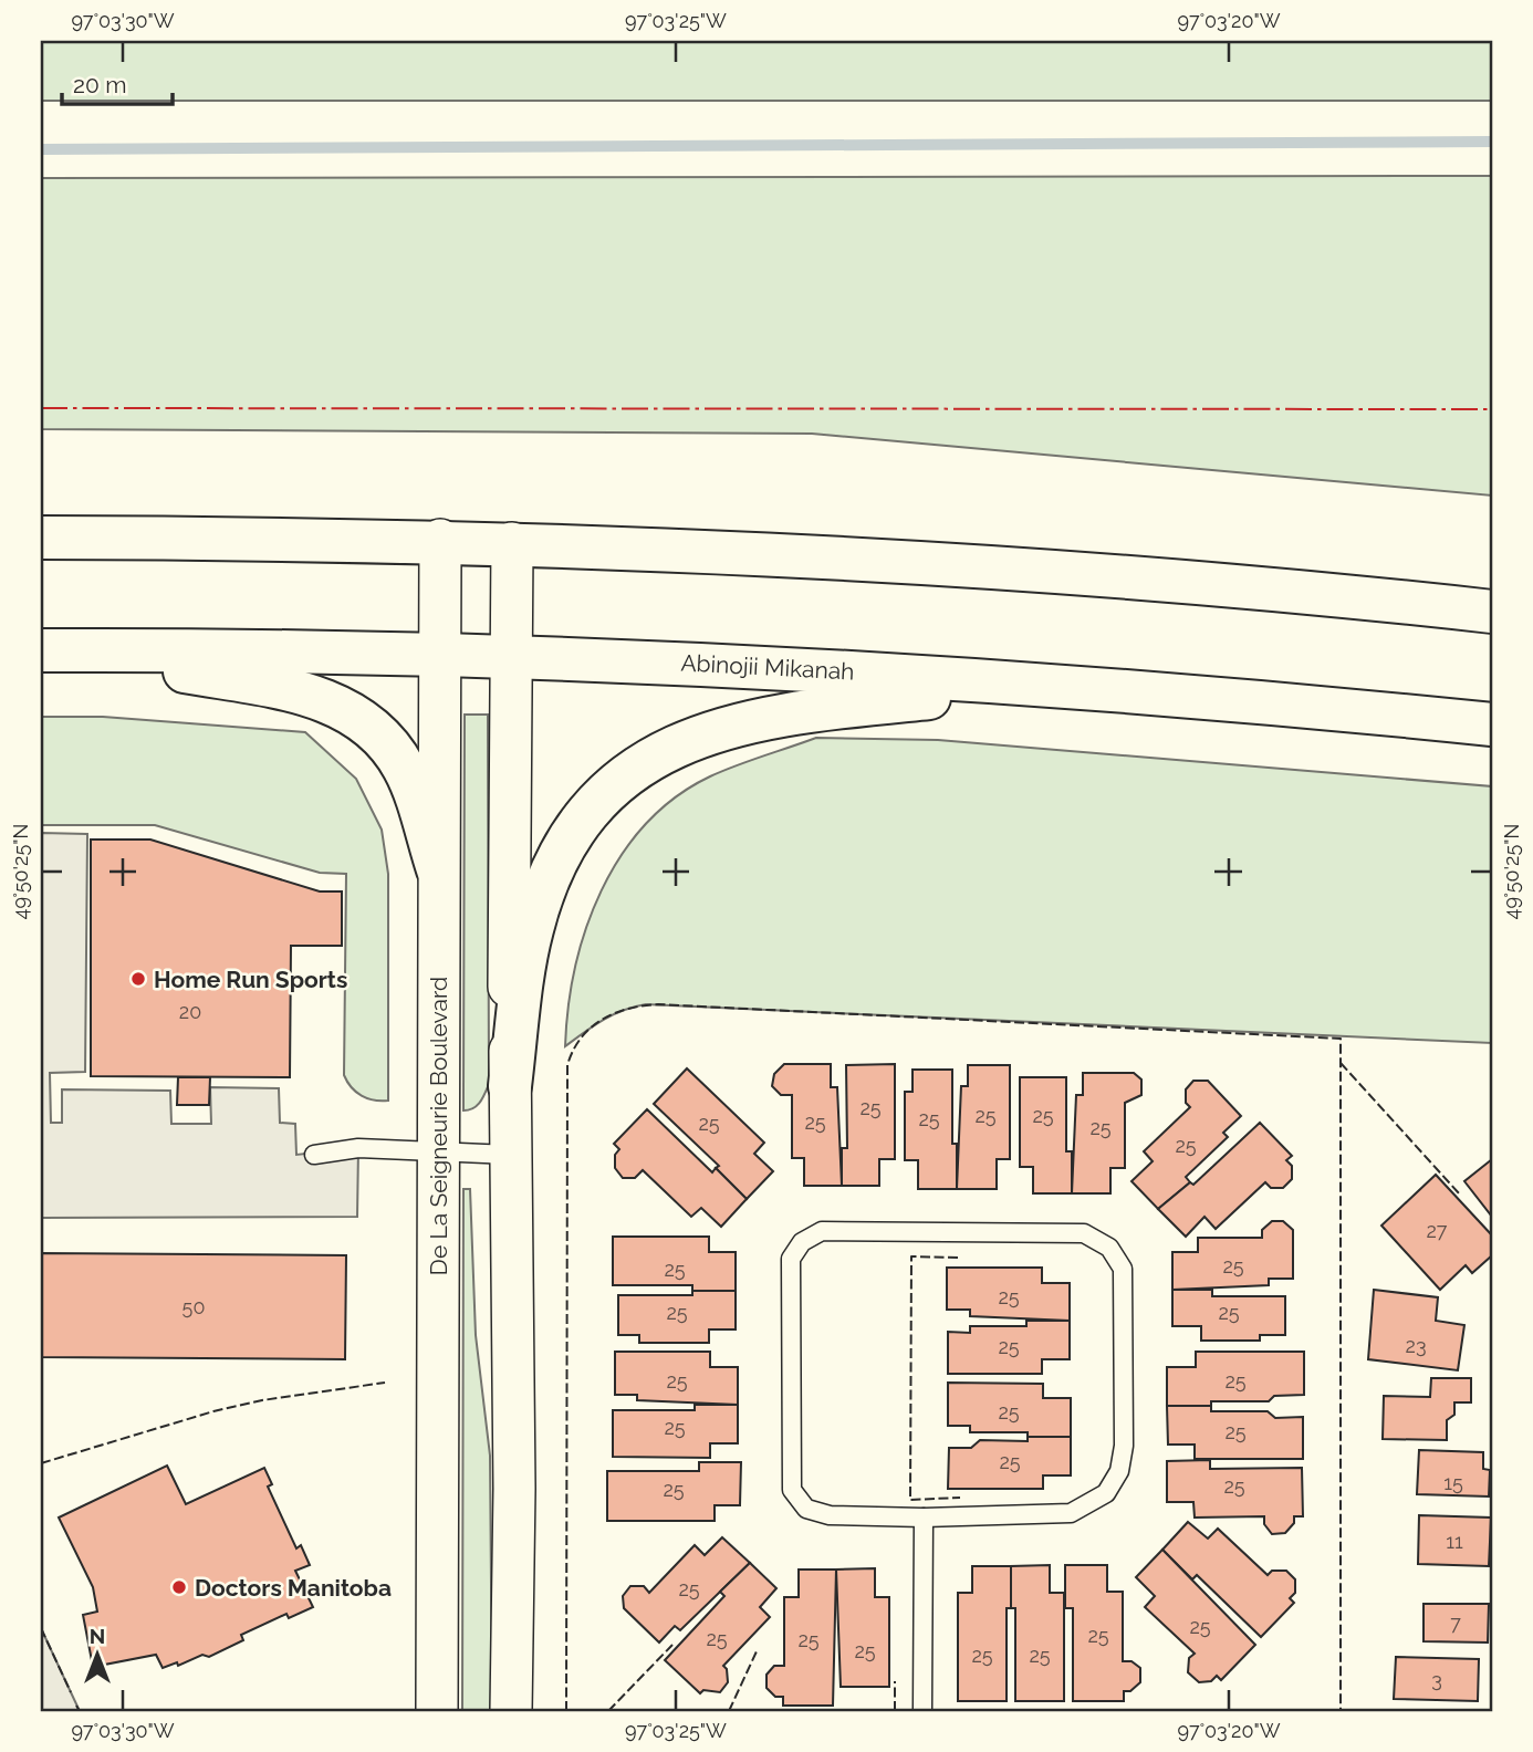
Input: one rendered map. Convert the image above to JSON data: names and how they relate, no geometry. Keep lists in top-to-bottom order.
{
  "streets": {
    "main road": ["Abinojii Mikanah"],
    "street": ["De La Seigneurie Boulevard"]
  },
  "crossings": [
    ["Abinojii Mikanah", "De La Seigneurie Boulevard"]
  ],
  "places": ["Home Run Sports", "Doctors Manitoba"],
  "house_numbers": [
    "20",
    "25",
    "25",
    "25",
    "25",
    "25",
    "25",
    "25",
    "25",
    "27",
    "25",
    "25",
    "25",
    "50",
    "25",
    "25",
    "23",
    "25",
    "25",
    "25",
    "25",
    "25",
    "25",
    "25",
    "15",
    "25",
    "25",
    "11",
    "25",
    "7",
    "25",
    "25",
    "25",
    "25",
    "25",
    "25",
    "25",
    "3"
  ],
  "scale_bar": "20 m",
  "north": "top",
  "coordinates": [
    "97°03'30\"W",
    "97°03'25\"W",
    "97°03'20\"W",
    "49°50'25\"N"
  ]
}
